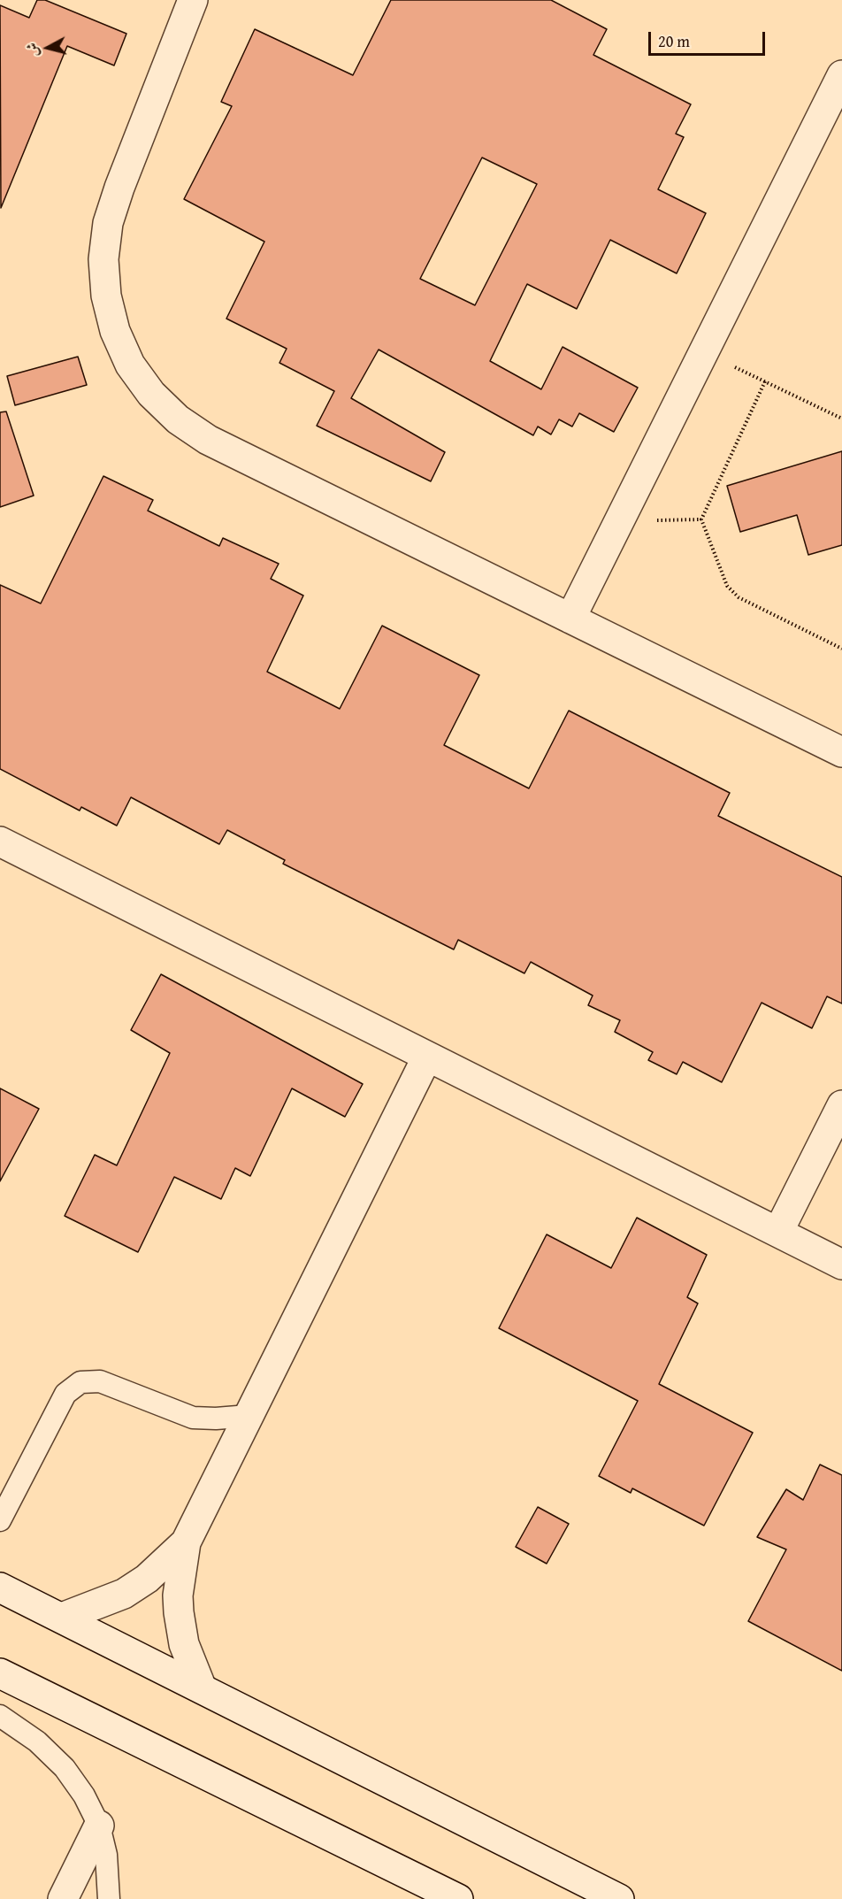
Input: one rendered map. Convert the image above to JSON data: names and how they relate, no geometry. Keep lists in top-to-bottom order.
{
  "scale_bar": "20 m",
  "north": "left"
}
